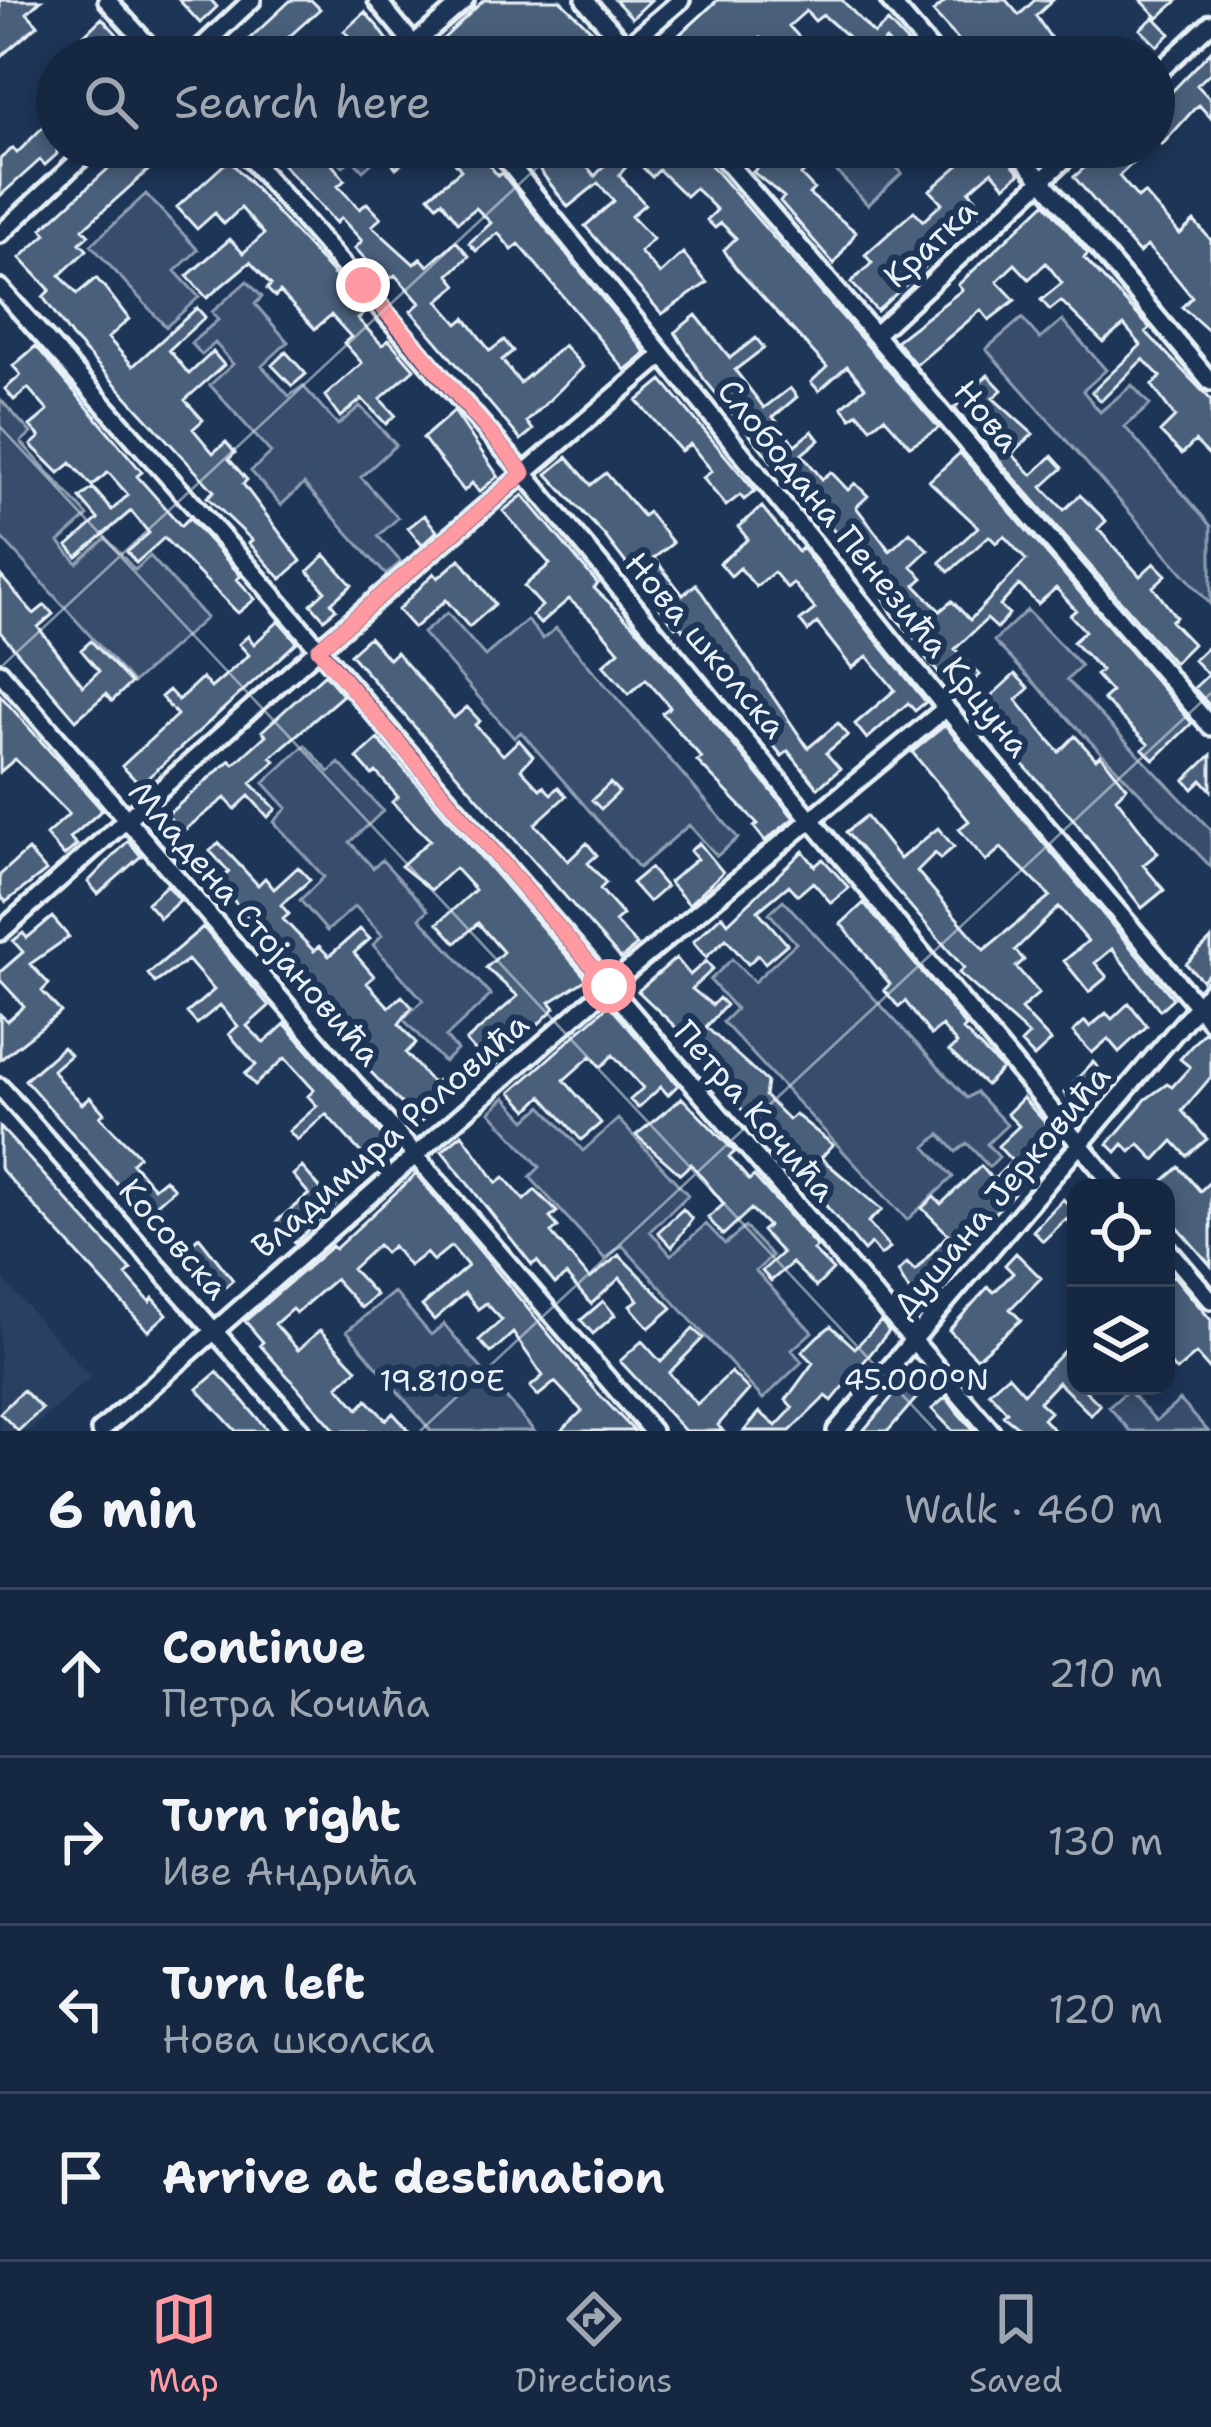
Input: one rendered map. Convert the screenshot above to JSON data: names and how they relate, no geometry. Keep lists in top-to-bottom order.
{
  "streets": {
    "street": [
      "Кратка",
      "Нова",
      "Слободана Пенезића Крцуна",
      "Нова школска",
      "Младена Стојановића",
      "Петра Кочића",
      "Владимира Роловића",
      "Душана Јерковића",
      "Косовска"
    ]
  },
  "crossings": [
    ["Кратка", "Нова"],
    ["Слободана Пенезића Крцуна", "Владимира Роловића"],
    ["Слободана Пенезића Крцуна", "Душана Јерковића"],
    ["Нова школска", "Владимира Роловића"],
    ["Нова школска", "Душана Јерковића"],
    ["Младена Стојановића", "Владимира Роловића"],
    ["Петра Кочића", "Владимира Роловића"],
    ["Петра Кочића", "Душана Јерковића"],
    ["Владимира Роловића", "Косовска"]
  ],
  "page": {
    "search": "Search here",
    "heading": ["6 min", "Walk · 460 m"],
    "list": [
      ["Continue", "Петра Кочића", "210 m"],
      ["Turn right", "Иве Андрића", "130 m"],
      ["Turn left", "Нова школска", "120 m"],
      "Arrive at destination"
    ],
    "nav": ["Map", "Directions", "Saved"]
  },
  "coordinates": ["45.000°N", "19.810°E"]
}
